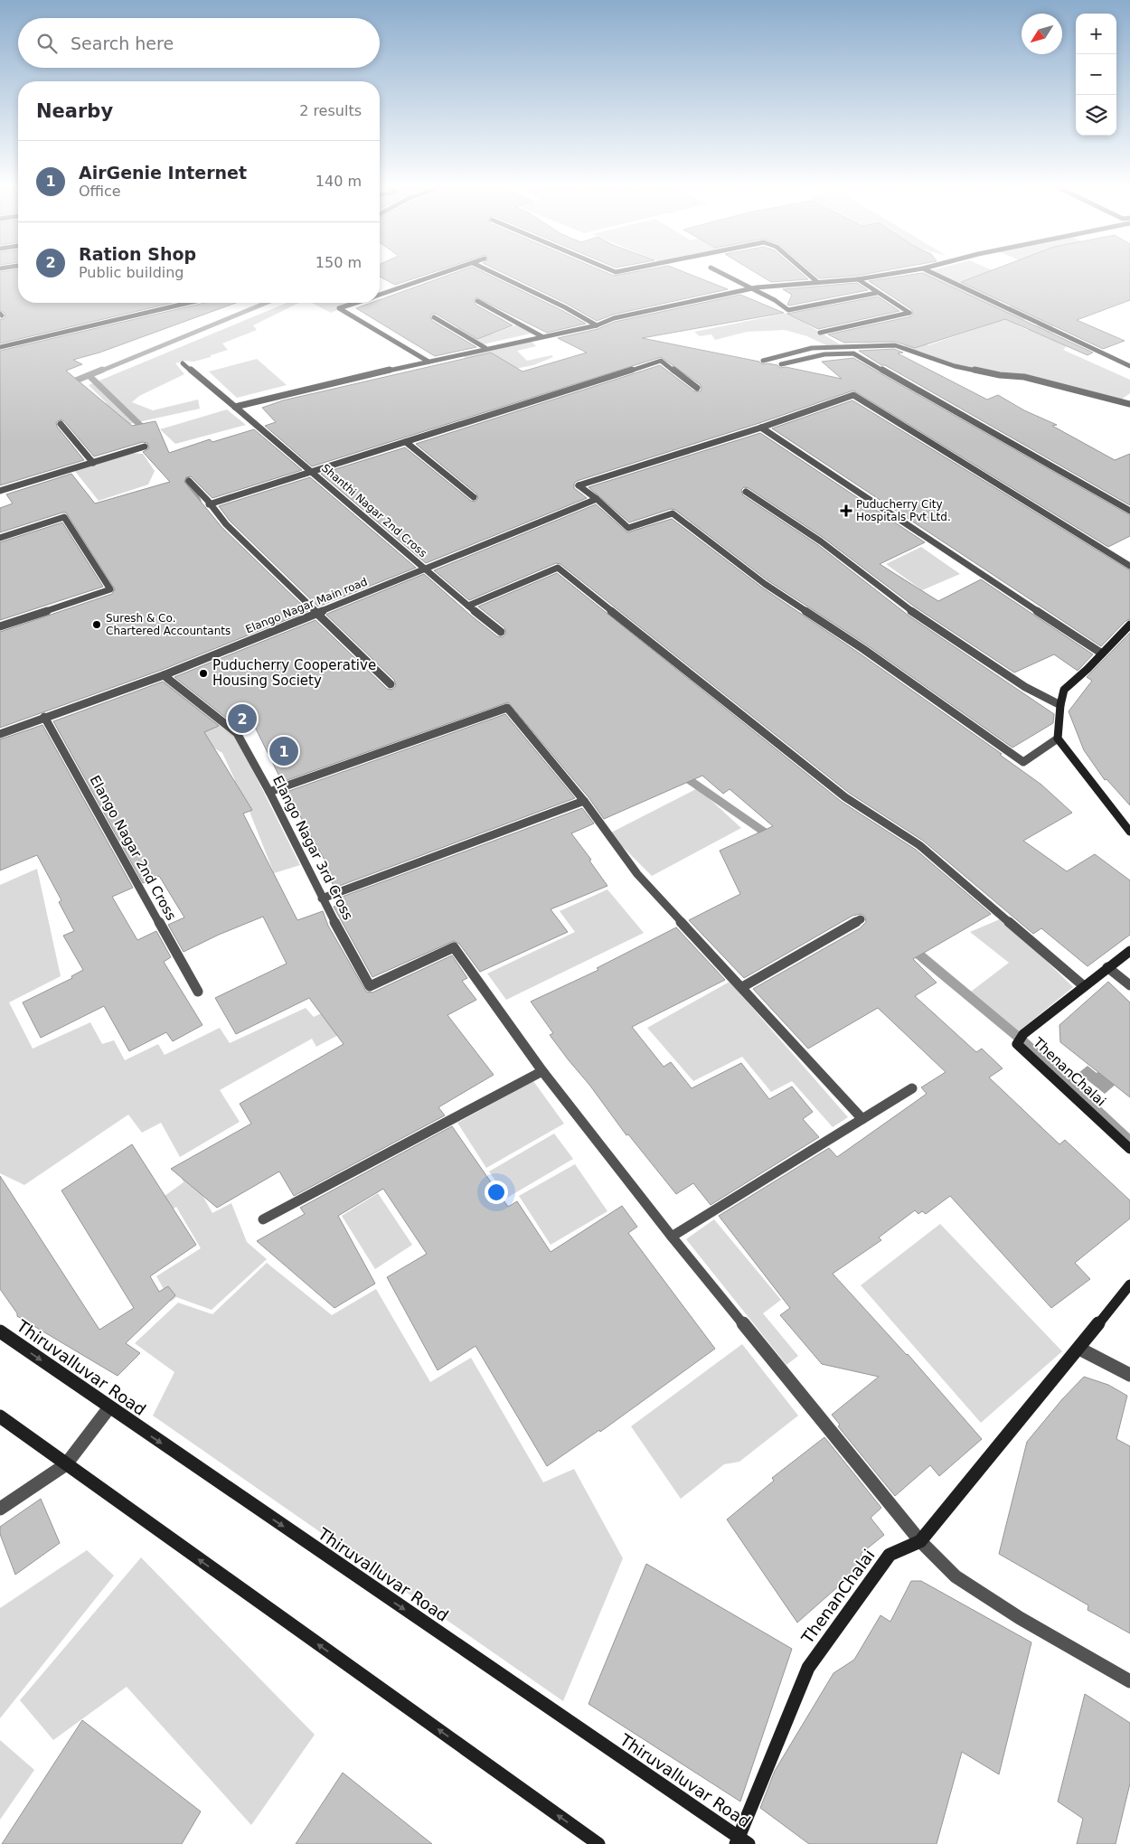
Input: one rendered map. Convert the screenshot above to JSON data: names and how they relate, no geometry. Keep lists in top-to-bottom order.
{
  "streets": {
    "street": [
      "Shanthi Nagar 2nd Cross",
      "Elango Nagar Main road",
      "Elango Nagar 2nd Cross",
      "Elango Nagar 3rd Cross",
      "ThenanChalai",
      "Thiruvalluvar Road"
    ]
  },
  "crossings": [
    ["Shanthi Nagar 2nd Cross", "Elango Nagar Main road"],
    ["Elango Nagar Main road", "Elango Nagar 2nd Cross"],
    ["Elango Nagar Main road", "Elango Nagar 3rd Cross"],
    ["ThenanChalai", "Thiruvalluvar Road"]
  ],
  "places": {
    "health": ["Puducherry City Hospitals Pvt Ltd."],
    "other": ["Suresh & Co. Chartered Accountants", "Puducherry Cooperative Housing Society"]
  },
  "north": "bottom left",
  "page": {
    "map_buttons": ["+", "−"],
    "search": "Search here",
    "heading": ["Nearby", "2 results"],
    "list": [
      {
        "mark": "1",
        "name": "AirGenie Internet",
        "note": "Office",
        "value": "140 m"
      },
      {
        "mark": "2",
        "name": "Ration Shop",
        "note": "Public building",
        "value": "150 m"
      }
    ],
    "pins": ["2", "1"]
  }
}
